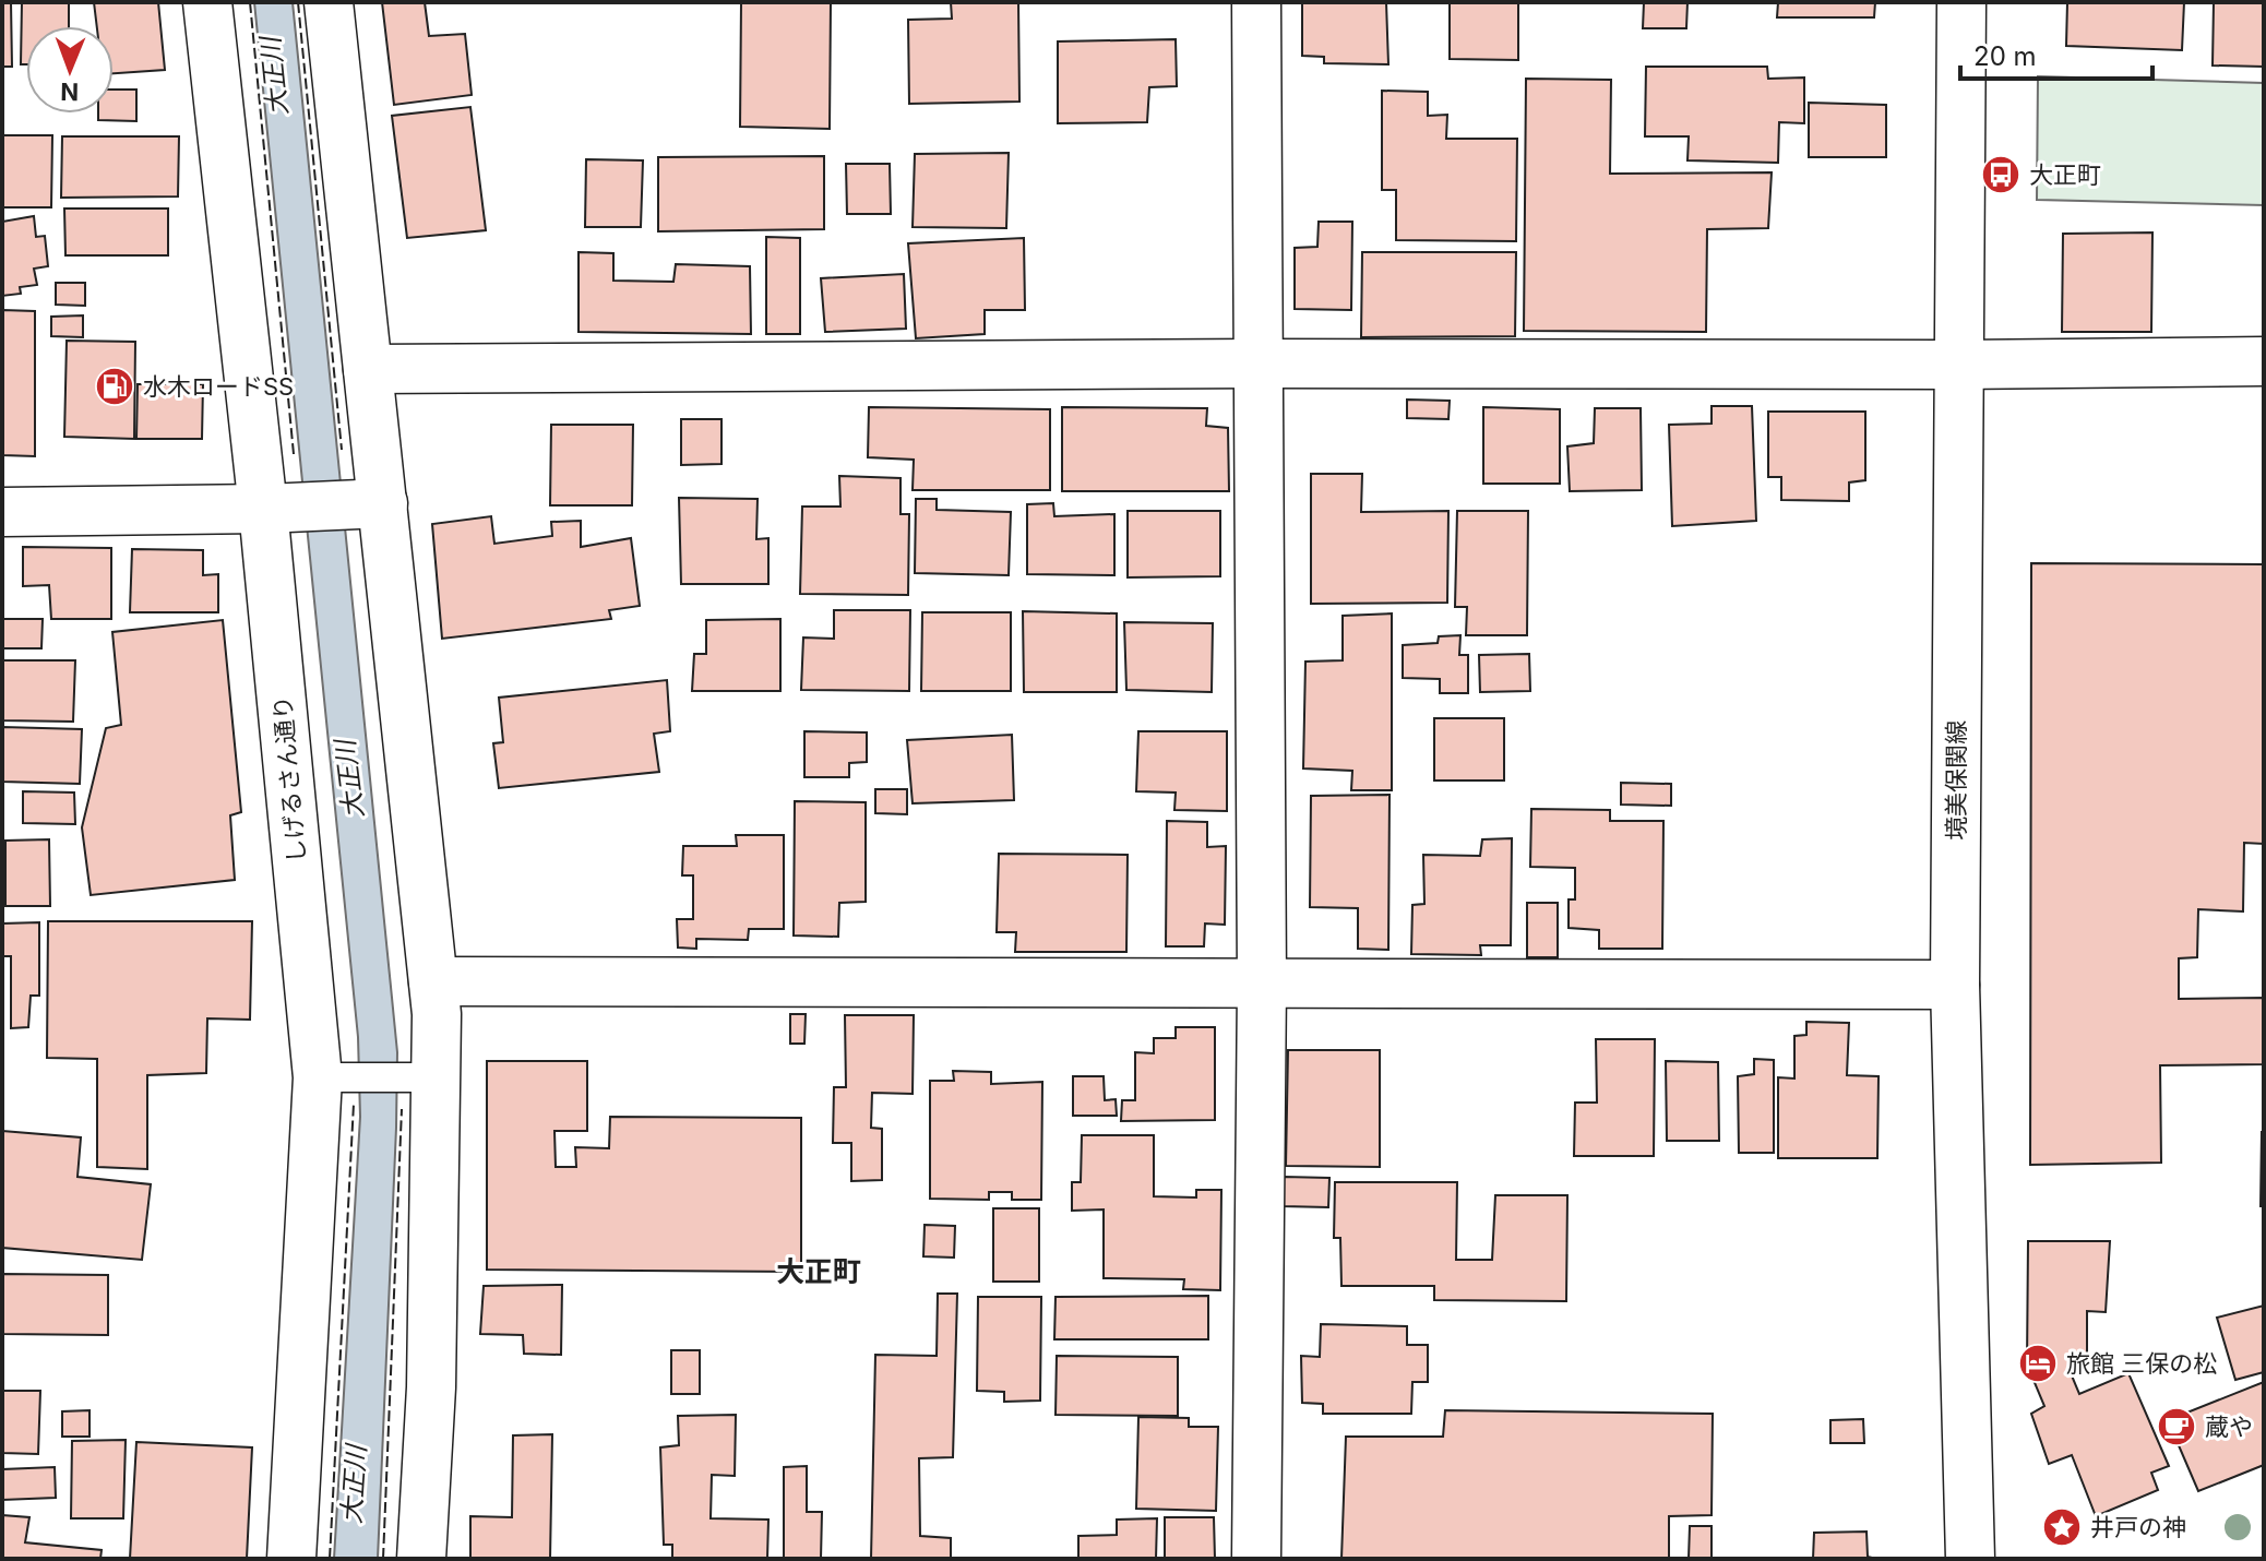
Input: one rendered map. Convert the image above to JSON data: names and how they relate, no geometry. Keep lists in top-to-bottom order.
{
  "streets": {
    "street": ["しげるさん通り", "境美保関線"]
  },
  "districts": ["大正町"],
  "water": ["大正川"],
  "places": {
    "bus stop": ["大正町"],
    "fuel station": ["水木ロードSS"],
    "hotel": ["旅館 三保の松"],
    "cafe": ["蔵や"],
    "place": ["井戸の神"]
  },
  "scale_bar": "20 m",
  "north": "bottom"
}
